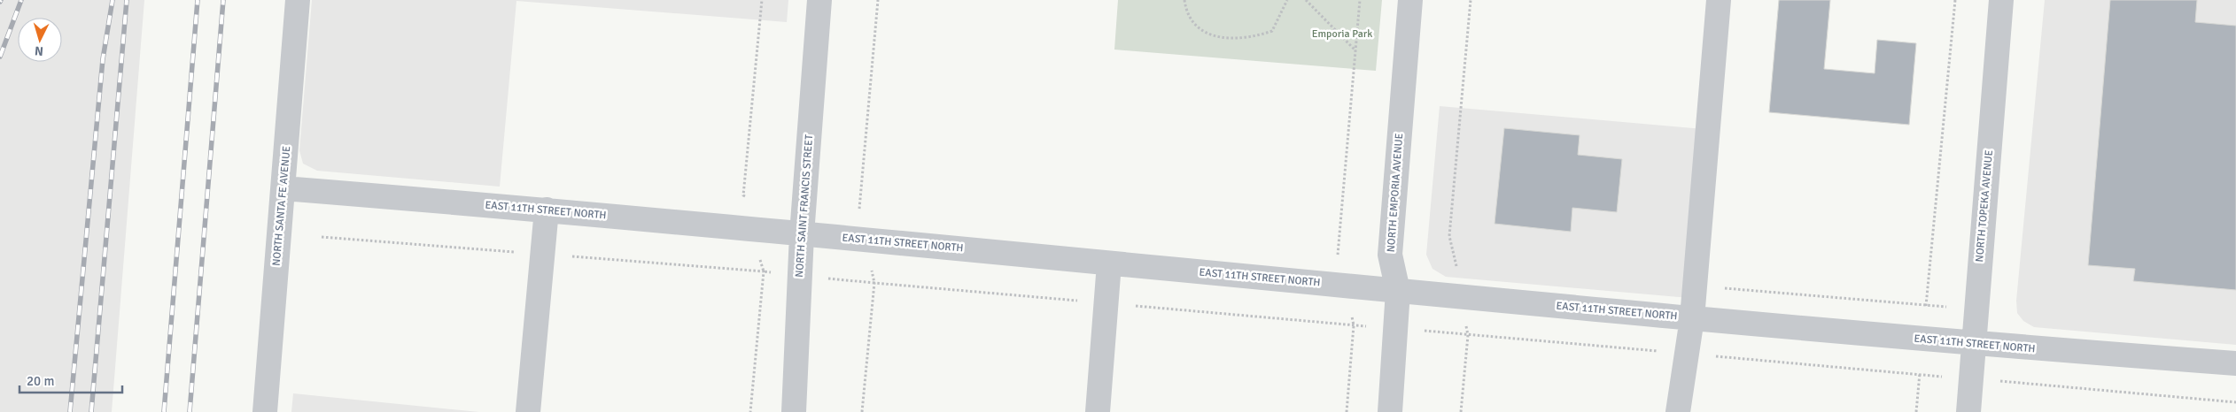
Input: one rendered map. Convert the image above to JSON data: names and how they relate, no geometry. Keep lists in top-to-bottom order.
{
  "streets": {
    "street": [
      "NORTH EMPORIA AVENUE",
      "NORTH SANTA FE AVENUE",
      "NORTH SAINT FRANCIS STREET",
      "NORTH TOPEKA AVENUE",
      "EAST 11TH STREET NORTH"
    ]
  },
  "crossings": [
    ["NORTH EMPORIA AVENUE", "EAST 11TH STREET NORTH"],
    ["NORTH SANTA FE AVENUE", "EAST 11TH STREET NORTH"],
    ["NORTH SAINT FRANCIS STREET", "EAST 11TH STREET NORTH"],
    ["NORTH TOPEKA AVENUE", "EAST 11TH STREET NORTH"]
  ],
  "parks": ["Emporia Park"],
  "scale_bar": "20 m",
  "north": "bottom"
}
